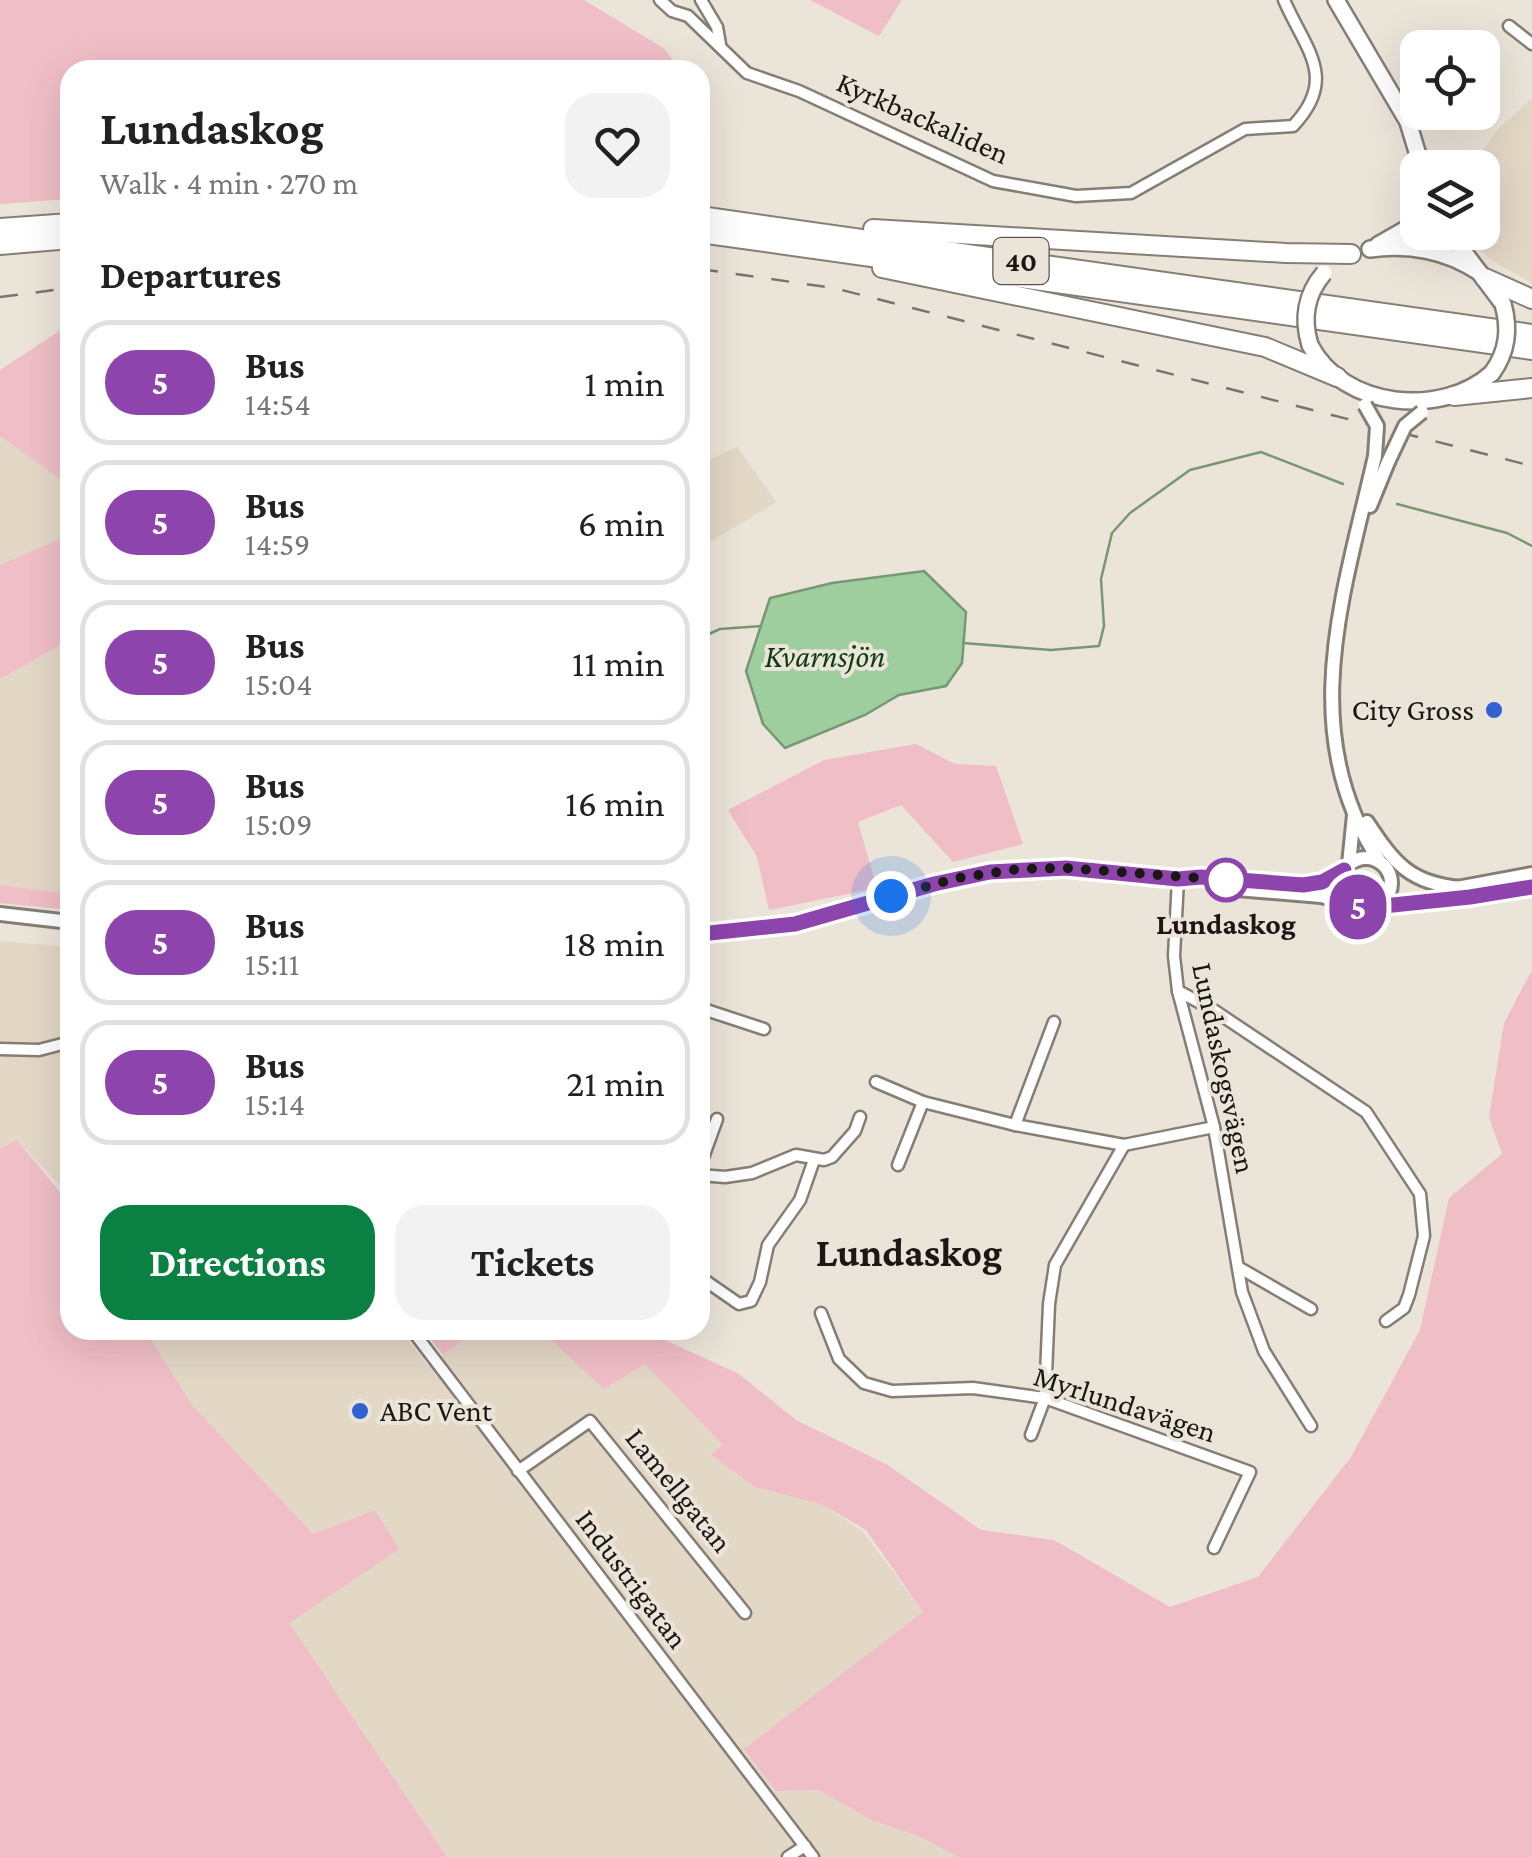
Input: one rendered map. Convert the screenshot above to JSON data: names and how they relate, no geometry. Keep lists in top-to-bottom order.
{
  "streets": {
    "highway": ["40"],
    "street": [
      "Kyrkbackaliden",
      "Lundaskogsvägen",
      "Myrlundavägen",
      "Lamellgatan",
      "Industrigatan"
    ]
  },
  "crossings": [
    ["Lamellgatan", "Industrigatan"]
  ],
  "districts": ["Lundaskog"],
  "water": ["Kvarnsjön"],
  "places": ["City Gross", "Lundaskog", "ABC Vent"],
  "lines": ["bus line 5"],
  "page": {
    "on_map": "5",
    "heading": [
      ["Lundaskog", "Walk · 4 min · 270 m"],
      "Departures"
    ],
    "list": [
      {
        "mark": "5",
        "name": "Bus",
        "note": "14:54",
        "value": "1 min"
      },
      {
        "mark": "5",
        "name": "Bus",
        "note": "14:59",
        "value": "6 min"
      },
      {
        "mark": "5",
        "name": "Bus",
        "note": "15:04",
        "value": "11 min"
      },
      {
        "mark": "5",
        "name": "Bus",
        "note": "15:09",
        "value": "16 min"
      },
      {
        "mark": "5",
        "name": "Bus",
        "note": "15:11",
        "value": "18 min"
      },
      {
        "mark": "5",
        "name": "Bus",
        "note": "15:14",
        "value": "21 min"
      }
    ],
    "buttons": ["Directions", "Tickets"]
  }
}
